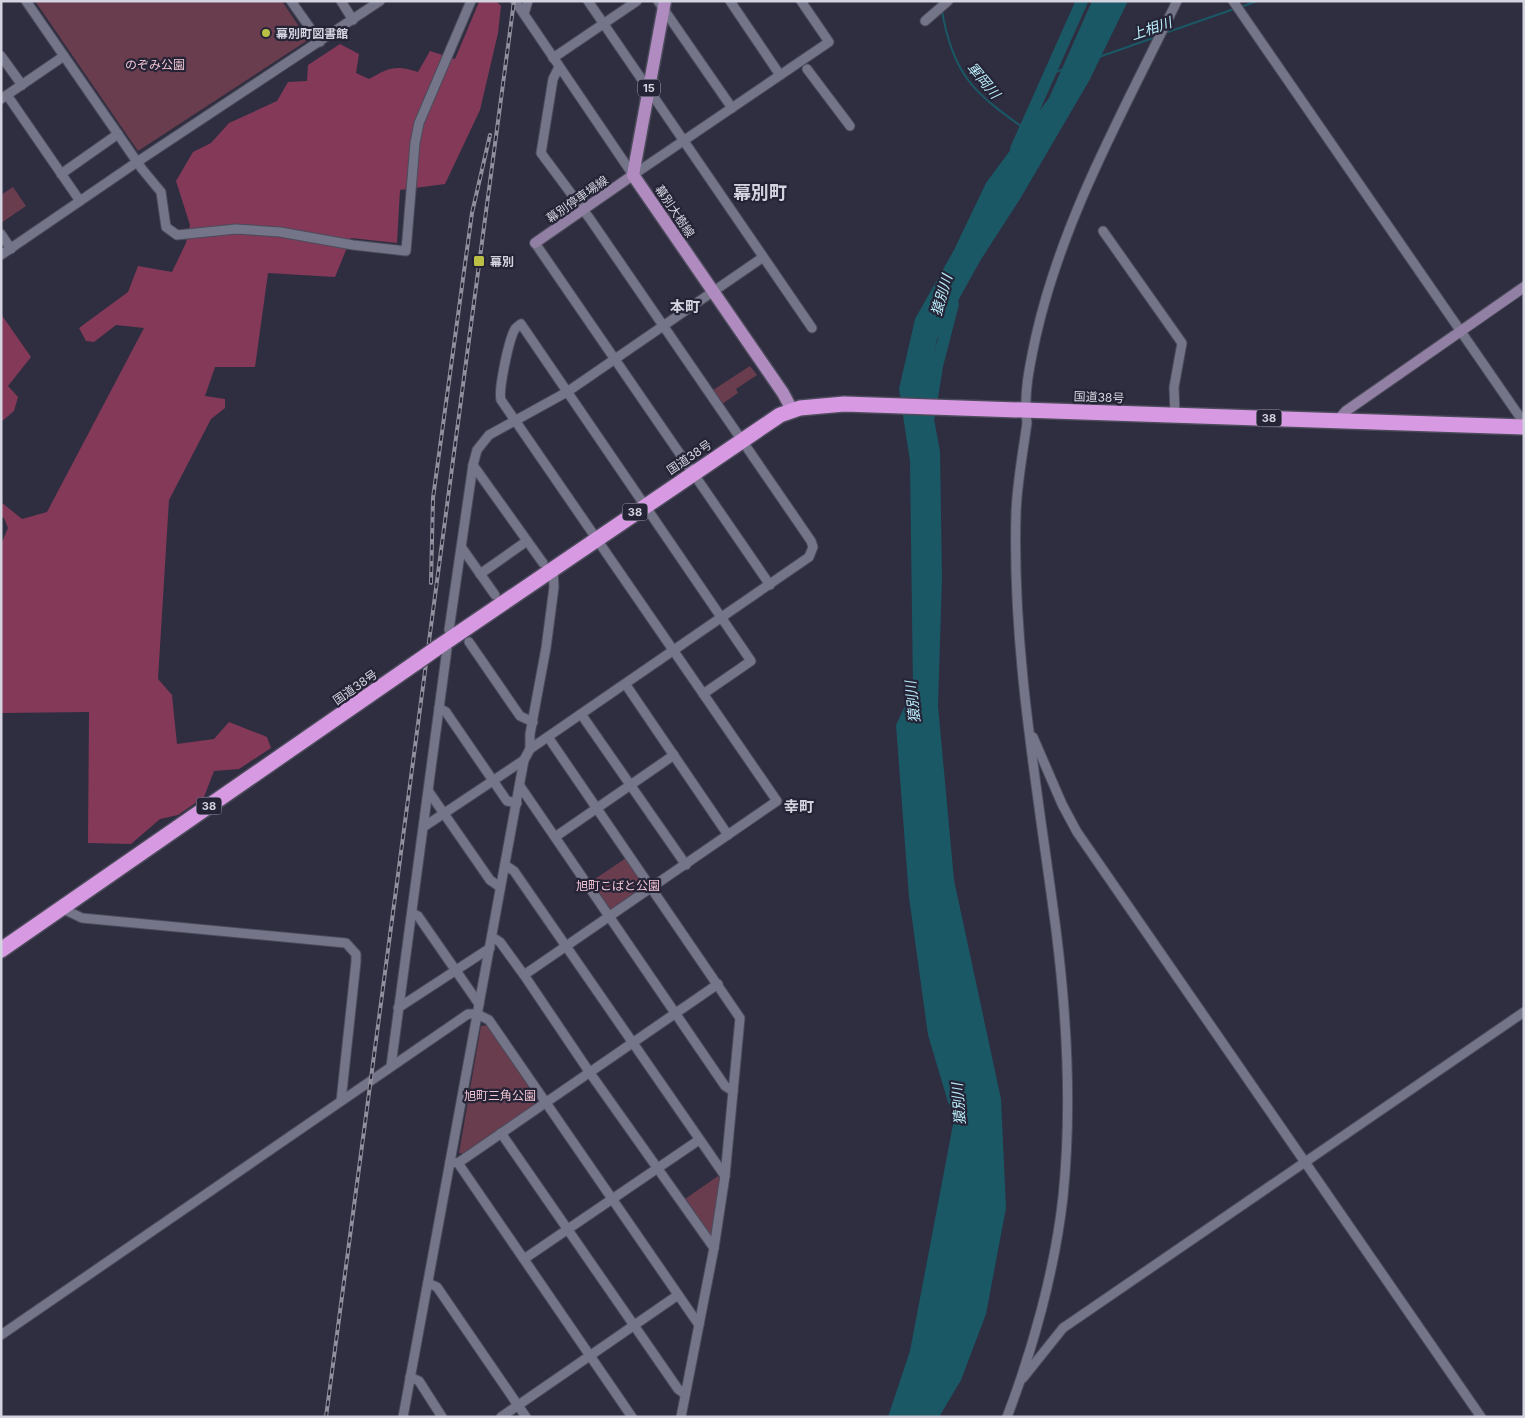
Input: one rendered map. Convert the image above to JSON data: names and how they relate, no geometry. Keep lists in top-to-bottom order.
{
  "streets": {
    "highway": ["国道38号", "38"],
    "main road": ["15", "幕別大樹線"],
    "street": ["幕別停車場線"]
  },
  "crossings": [
    ["15", "幕別停車場線"],
    ["15", "幕別大樹線"],
    ["幕別停車場線", "幕別大樹線"],
    ["幕別大樹線", "国道38号"]
  ],
  "districts": ["幕別町", "本町", "幸町"],
  "water": ["上相川", "軍岡川", "猿別川"],
  "parks": ["のぞみ公園", "旭町こばと公園", "旭町三角公園"],
  "places": {
    "other": ["幕別町図書館"],
    "transit": ["幕別"]
  }
}
